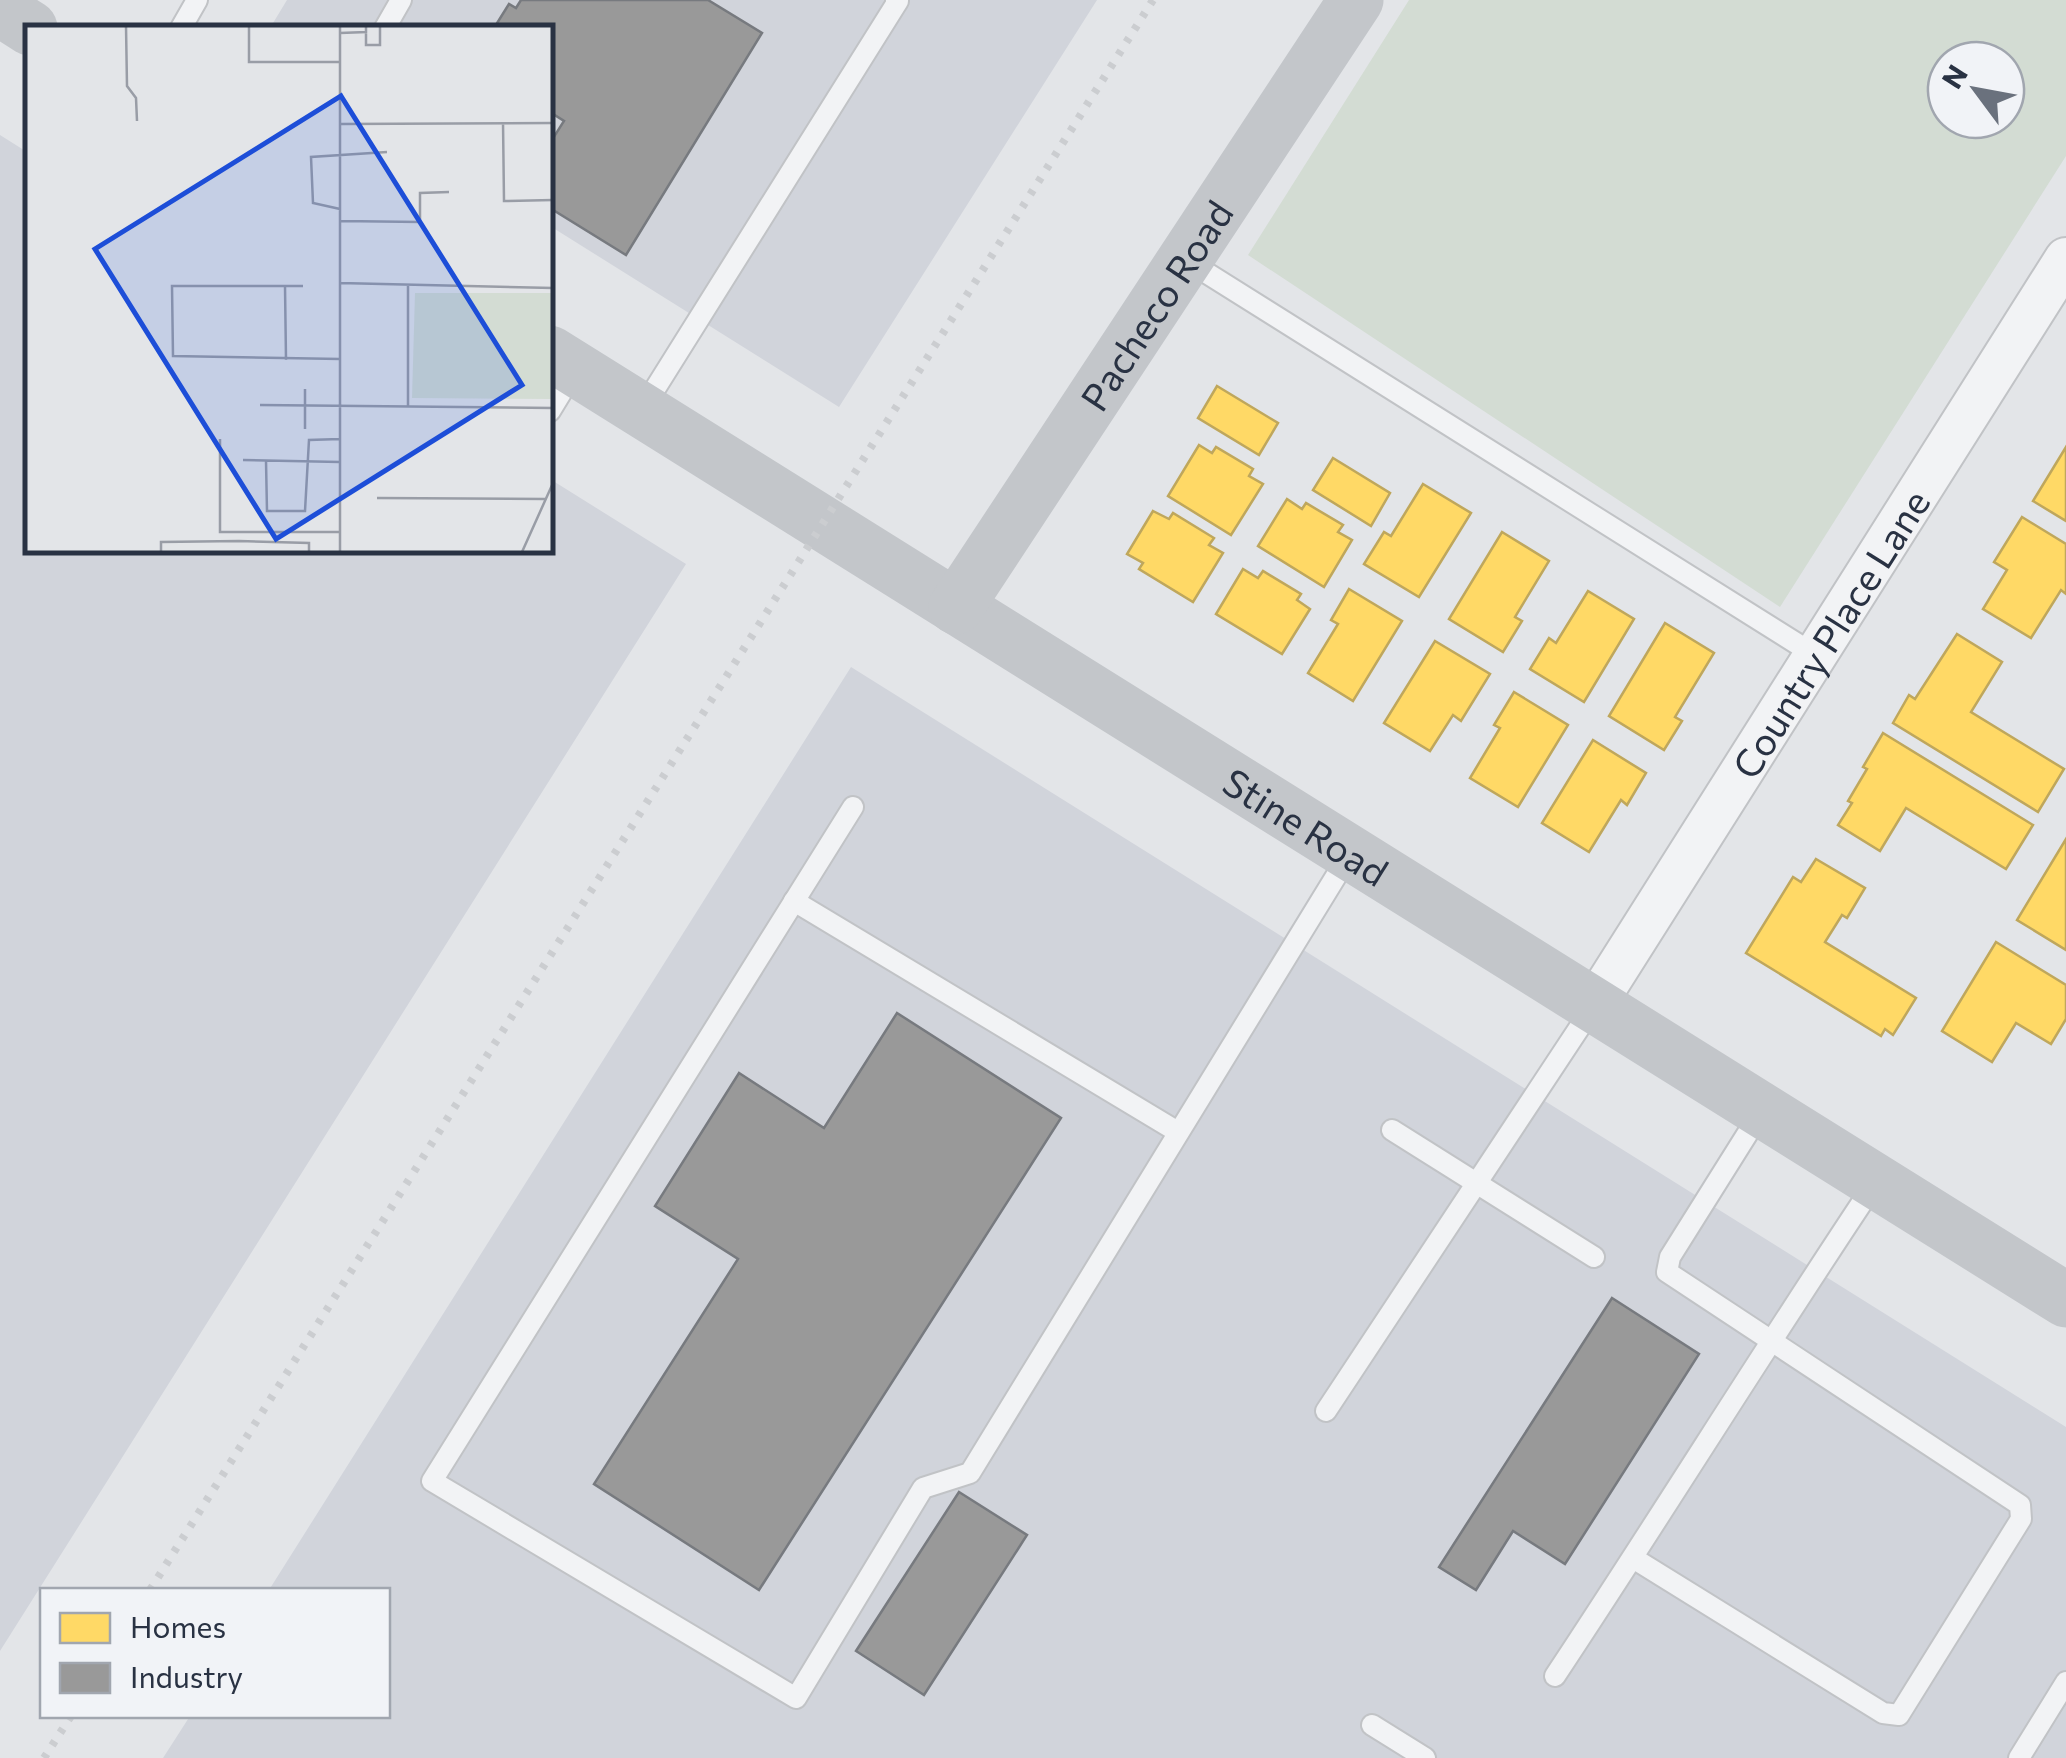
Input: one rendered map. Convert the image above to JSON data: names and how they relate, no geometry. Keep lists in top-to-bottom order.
{
  "streets": {
    "main road": ["Pacheco Road", "Stine Road"],
    "street": ["Country Place Lane"]
  },
  "crossings": [
    ["Pacheco Road", "Stine Road"],
    ["Country Place Lane", "Stine Road"]
  ],
  "legend": ["Homes", "Industry"],
  "north": "top left"
}
